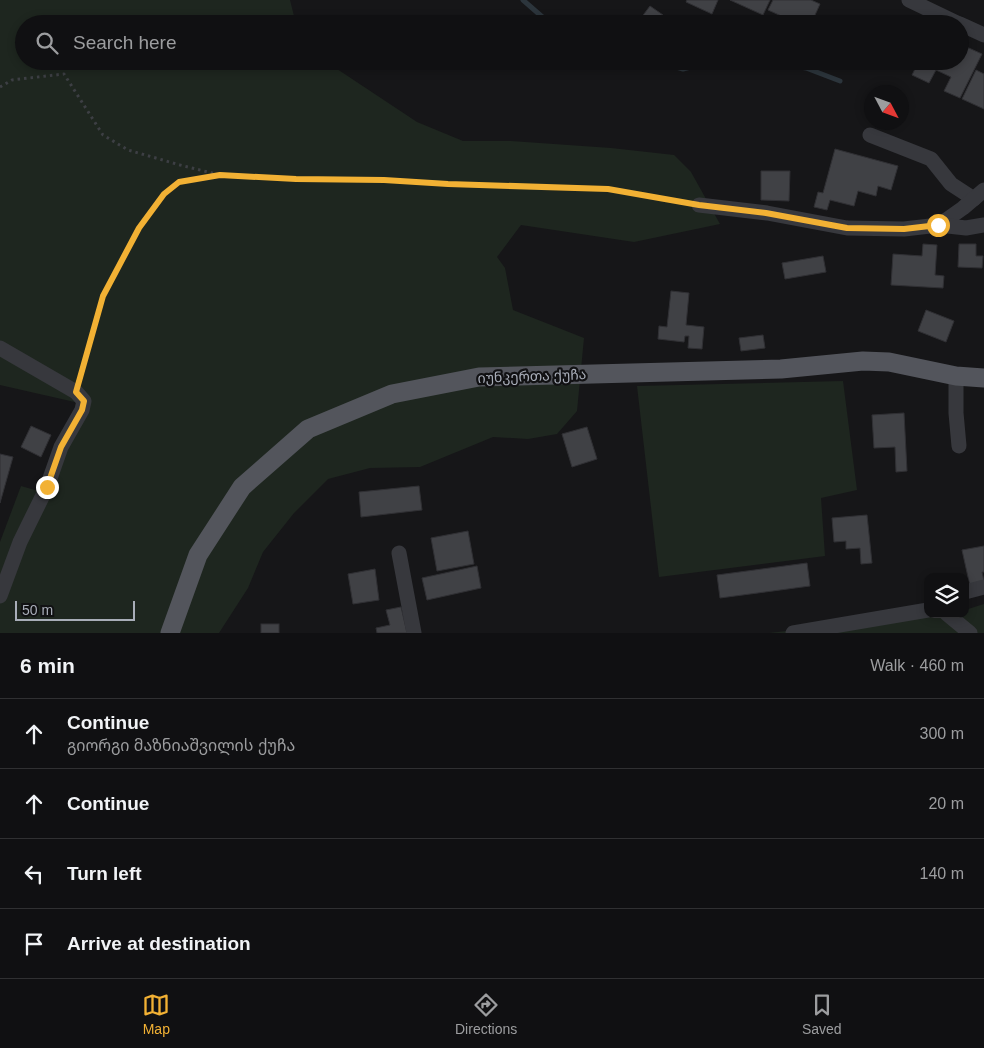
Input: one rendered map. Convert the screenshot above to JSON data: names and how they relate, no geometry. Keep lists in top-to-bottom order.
{
  "streets": {
    "main road": ["იუნკერთა ქუჩა"]
  },
  "scale_bar": "50 m",
  "north": "bottom right",
  "page": {
    "search": "Search here",
    "scale": "50 m",
    "heading": ["6 min", "Walk · 460 m"],
    "list": [
      ["Continue", "გიორგი მაზნიაშვილის ქუჩა", "300 m"],
      ["Continue", "20 m"],
      ["Turn left", "140 m"],
      "Arrive at destination"
    ],
    "nav": ["Map", "Directions", "Saved"]
  }
}
